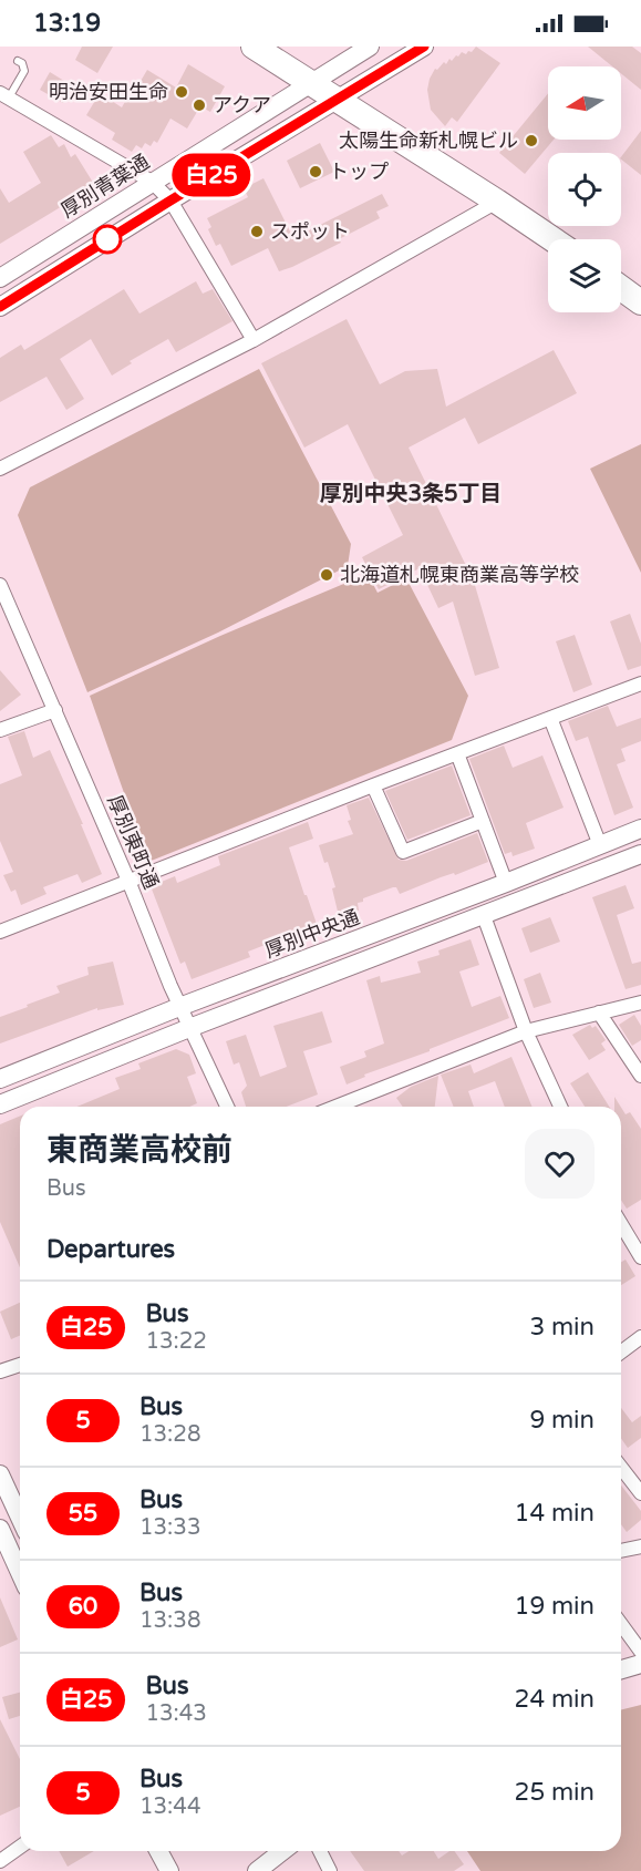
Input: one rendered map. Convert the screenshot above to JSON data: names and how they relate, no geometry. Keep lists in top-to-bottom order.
{
  "streets": {
    "street": ["厚別青葉通", "厚別東町通", "厚別中央通"]
  },
  "crossings": [
    ["厚別東町通", "厚別中央通"]
  ],
  "districts": ["厚別中央3条5丁目"],
  "places": [
    "明治安田生命",
    "アクア",
    "太陽生命新札幌ビル",
    "トップ",
    "スポット",
    "北海道札幌東商業高等学校"
  ],
  "lines": ["bus line 白25"],
  "north": "left",
  "page": {
    "status": "13:19",
    "on_map": "白25",
    "heading": [
      ["東商業高校前", "Bus"],
      "Departures"
    ],
    "list": [
      {
        "mark": "白25",
        "name": "Bus",
        "note": "13:22",
        "value": "3 min"
      },
      {
        "mark": "5",
        "name": "Bus",
        "note": "13:28",
        "value": "9 min"
      },
      {
        "mark": "55",
        "name": "Bus",
        "note": "13:33",
        "value": "14 min"
      },
      {
        "mark": "60",
        "name": "Bus",
        "note": "13:38",
        "value": "19 min"
      },
      {
        "mark": "白25",
        "name": "Bus",
        "note": "13:43",
        "value": "24 min"
      },
      {
        "mark": "5",
        "name": "Bus",
        "note": "13:44",
        "value": "25 min"
      }
    ]
  }
}
